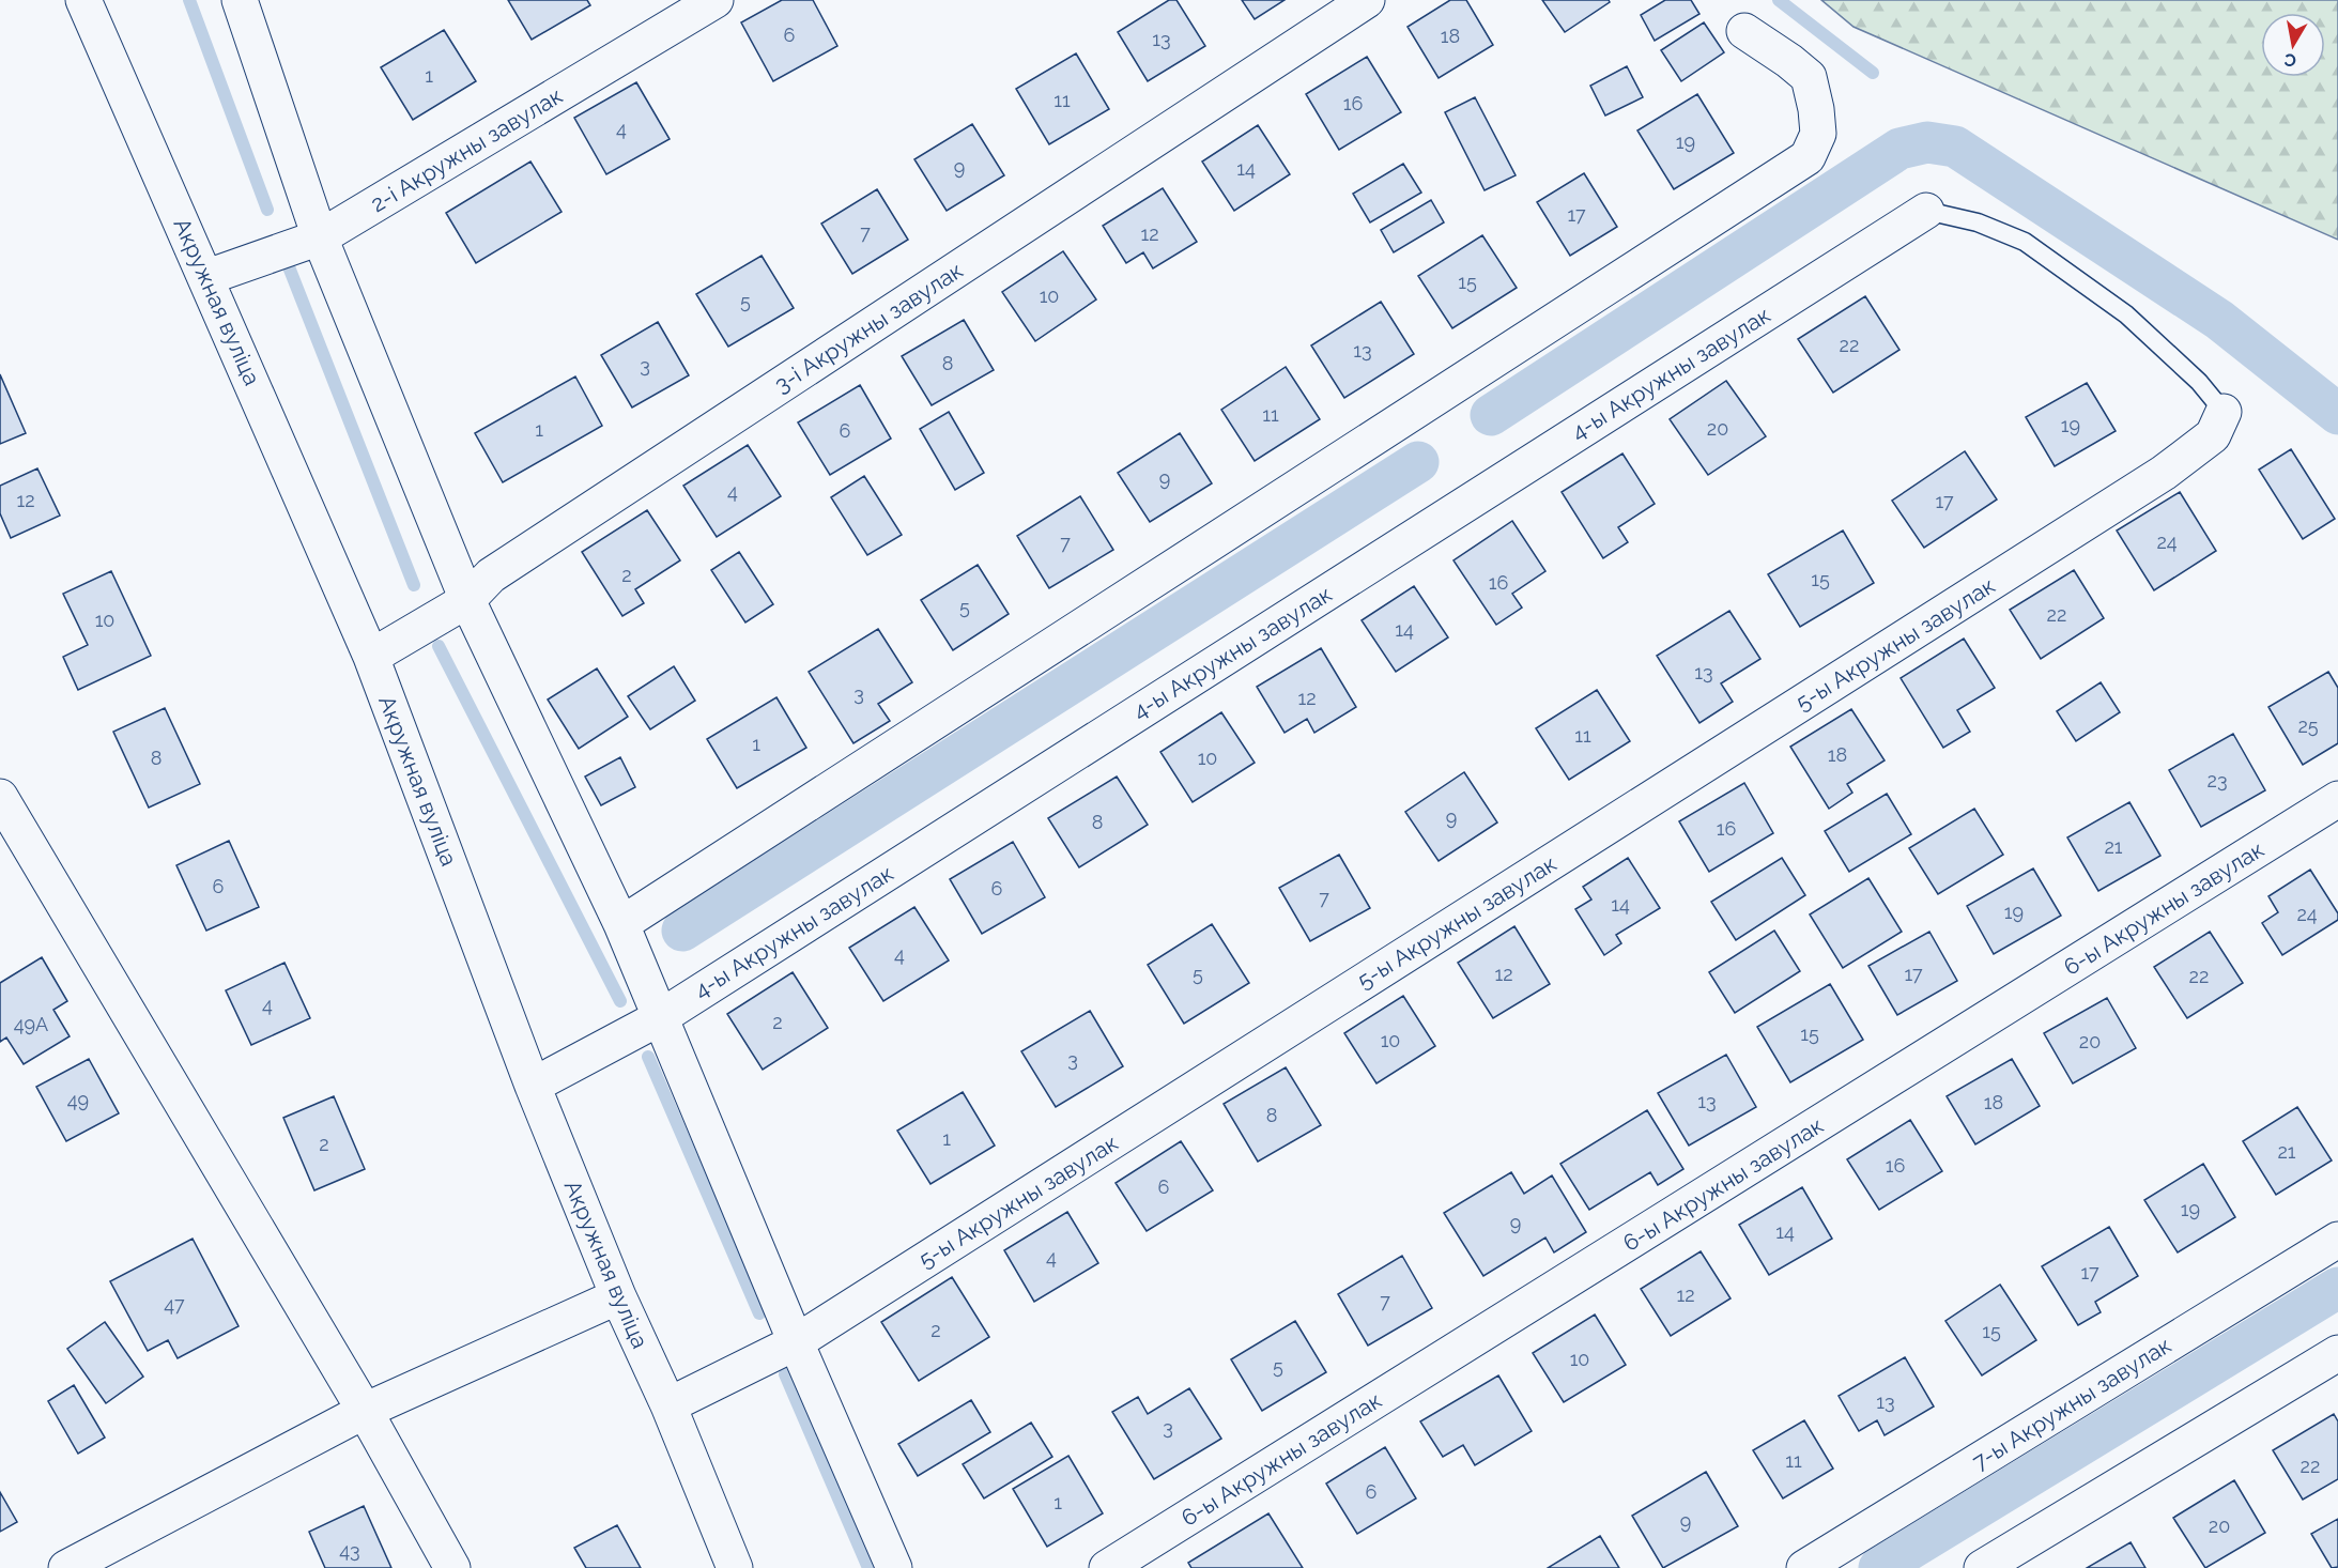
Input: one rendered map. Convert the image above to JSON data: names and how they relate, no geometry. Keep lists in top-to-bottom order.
{
  "streets": {
    "street": [
      "2-і Акружны завулак",
      "Акружная вуліца",
      "3-і Акружны завулак",
      "4-ы Акружны завулак",
      "5-ы Акружны завулак",
      "6-ы Акружны завулак",
      "7-ы Акружны завулак"
    ]
  },
  "crossings": [
    ["2-і Акружны завулак", "Акружная вуліца"],
    ["Акружная вуліца", "3-і Акружны завулак"],
    ["Акружная вуліца", "4-ы Акружны завулак"],
    ["Акружная вуліца", "5-ы Акружны завулак"]
  ],
  "house_numbers": [
    "6",
    "18",
    "13",
    "1",
    "11",
    "16",
    "4",
    "19",
    "9",
    "14",
    "17",
    "7",
    "12",
    "15",
    "10",
    "5",
    "22",
    "13",
    "8",
    "3",
    "11",
    "19",
    "20",
    "1",
    "6",
    "9",
    "4",
    "12",
    "17",
    "24",
    "7",
    "2",
    "15",
    "16",
    "5",
    "22",
    "10",
    "14",
    "13",
    "3",
    "12",
    "25",
    "11",
    "1",
    "18",
    "8",
    "10",
    "23",
    "9",
    "8",
    "16",
    "21",
    "6",
    "6",
    "7",
    "14",
    "19",
    "24",
    "4",
    "5",
    "12",
    "17",
    "22",
    "4",
    "2",
    "49А",
    "15",
    "10",
    "20",
    "3",
    "49",
    "13",
    "18",
    "8",
    "1",
    "2",
    "21",
    "16",
    "6",
    "19",
    "9",
    "14",
    "4",
    "17",
    "12",
    "7",
    "47",
    "2",
    "15",
    "10",
    "5",
    "13",
    "3",
    "11",
    "22",
    "6",
    "1",
    "9",
    "20",
    "43"
  ],
  "north": "bottom"
}
